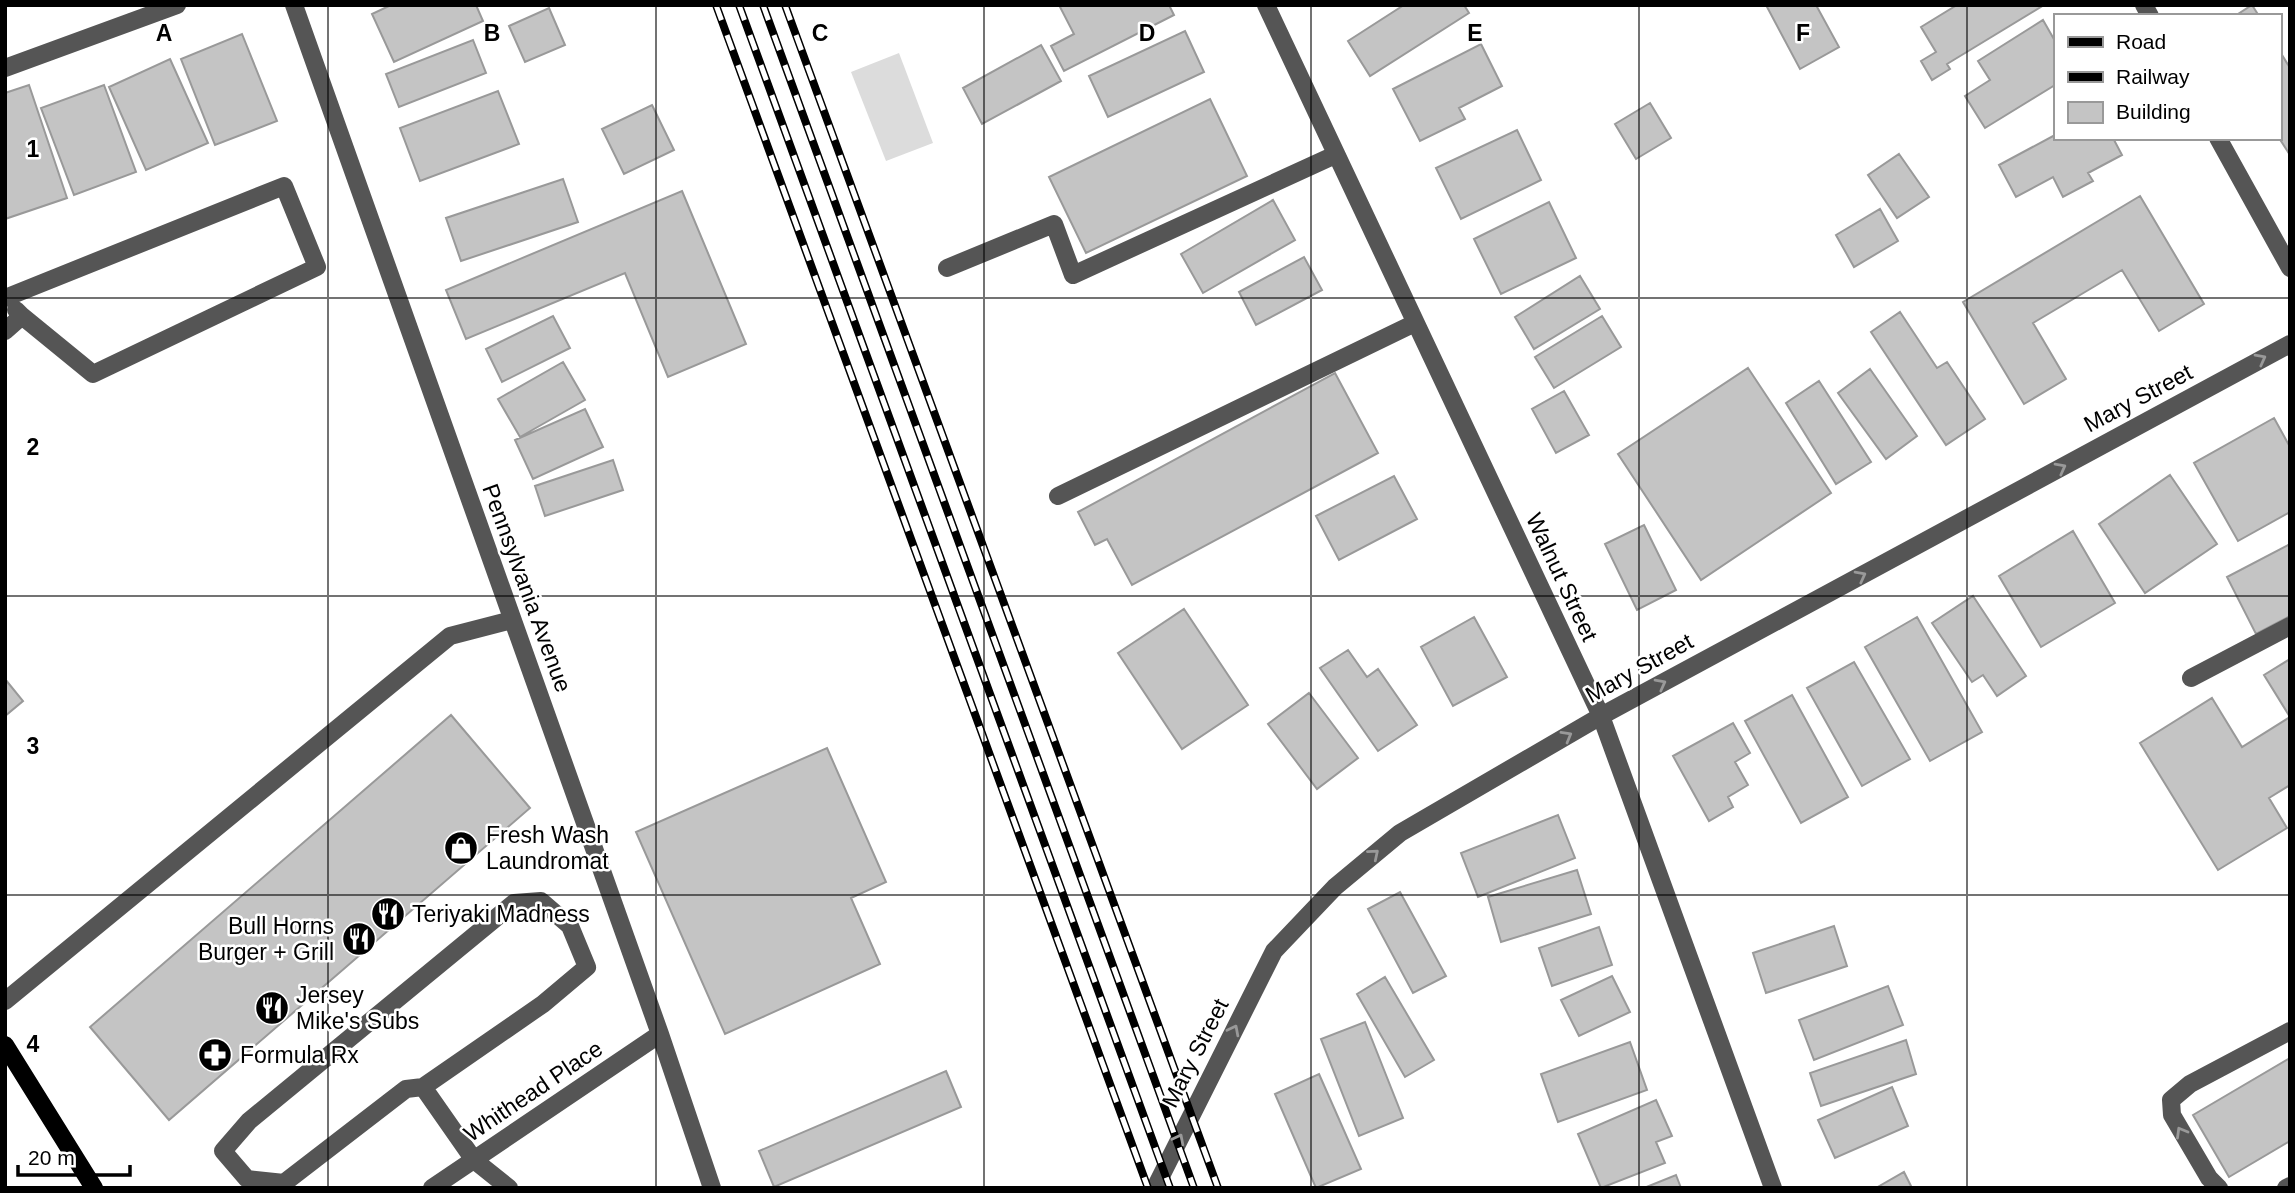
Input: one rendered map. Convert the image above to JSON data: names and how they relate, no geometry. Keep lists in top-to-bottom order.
{
  "streets": {
    "street": [
      "Mary Street",
      "Walnut Street",
      "Pennsylvania Avenue",
      "Whithead Place"
    ]
  },
  "crossings": [
    ["Mary Street", "Walnut Street"],
    ["Pennsylvania Avenue", "Whithead Place"]
  ],
  "one_way": ["Mary Street"],
  "places": {
    "shop": ["Fresh Wash Laundromat"],
    "restaurant": ["Teriyaki Madness", "Bull Horns Burger + Grill", "Jersey Mike's Subs"],
    "pharmacy": ["Formula Rx"]
  },
  "legend": ["Road", "Railway", "Building"],
  "scale_bar": "20 m",
  "grid": {
    "columns": [
      "A",
      "B",
      "C",
      "D",
      "E",
      "F"
    ],
    "rows": [
      "1",
      "2",
      "3",
      "4"
    ]
  }
}
